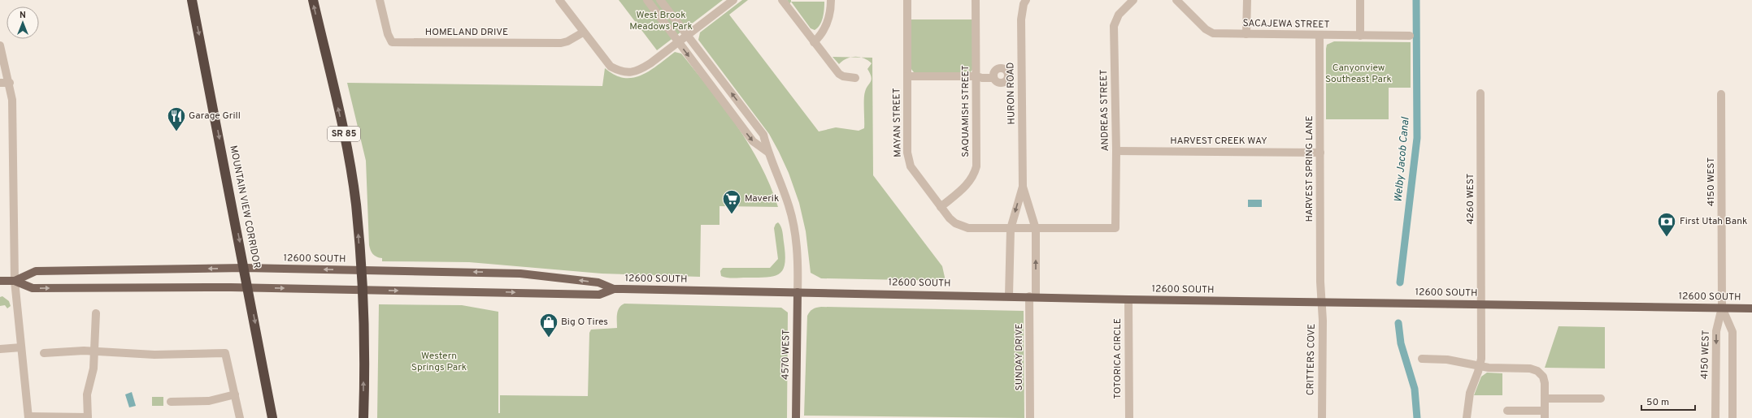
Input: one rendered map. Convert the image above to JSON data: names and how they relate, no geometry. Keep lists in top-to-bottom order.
{
  "streets": {
    "highway": ["SR 85", "MOUNTAIN VIEW CORRIDOR"],
    "main road": ["12600 SOUTH", "4570 WEST"],
    "street": [
      "SACAJEWA STREET",
      "HOMELAND DRIVE",
      "HURON ROAD",
      "ANDREAS STREET",
      "SAQUAMISH STREET",
      "MAYAN STREET",
      "HARVEST CREEK WAY",
      "HARVEST SPRING LANE",
      "4150 WEST",
      "4260 WEST",
      "SUNDAY DRIVE",
      "TOTORICA CIRCLE",
      "CRITTERS COVE"
    ]
  },
  "crossings": [
    ["SACAJEWA STREET", "HARVEST SPRING LANE"],
    ["HURON ROAD", "MAYAN STREET"],
    ["HURON ROAD", "12600 SOUTH"],
    ["HURON ROAD", "SUNDAY DRIVE"],
    ["ANDREAS STREET", "MAYAN STREET"],
    ["ANDREAS STREET", "HARVEST CREEK WAY"],
    ["SAQUAMISH STREET", "MAYAN STREET"],
    ["SR 85", "12600 SOUTH"],
    ["HARVEST CREEK WAY", "HARVEST SPRING LANE"],
    ["HARVEST SPRING LANE", "12600 SOUTH"],
    ["HARVEST SPRING LANE", "CRITTERS COVE"],
    ["4150 WEST", "12600 SOUTH"],
    ["4260 WEST", "12600 SOUTH"],
    ["MOUNTAIN VIEW CORRIDOR", "12600 SOUTH"],
    ["12600 SOUTH", "4570 WEST"],
    ["12600 SOUTH", "SUNDAY DRIVE"],
    ["12600 SOUTH", "TOTORICA CIRCLE"],
    ["12600 SOUTH", "CRITTERS COVE"]
  ],
  "one_way": ["MOUNTAIN VIEW CORRIDOR"],
  "water": ["Welby Jacob Canal"],
  "parks": ["West Brook Meadows Park", "Canyonview Southeast Park", "Western Springs Park"],
  "places": {
    "restaurant": ["Garage Grill"],
    "supermarket": ["Maverik"],
    "bank": ["First Utah Bank"],
    "shop": ["Big O Tires"]
  },
  "scale_bar": "50 m",
  "north": "top"
}
